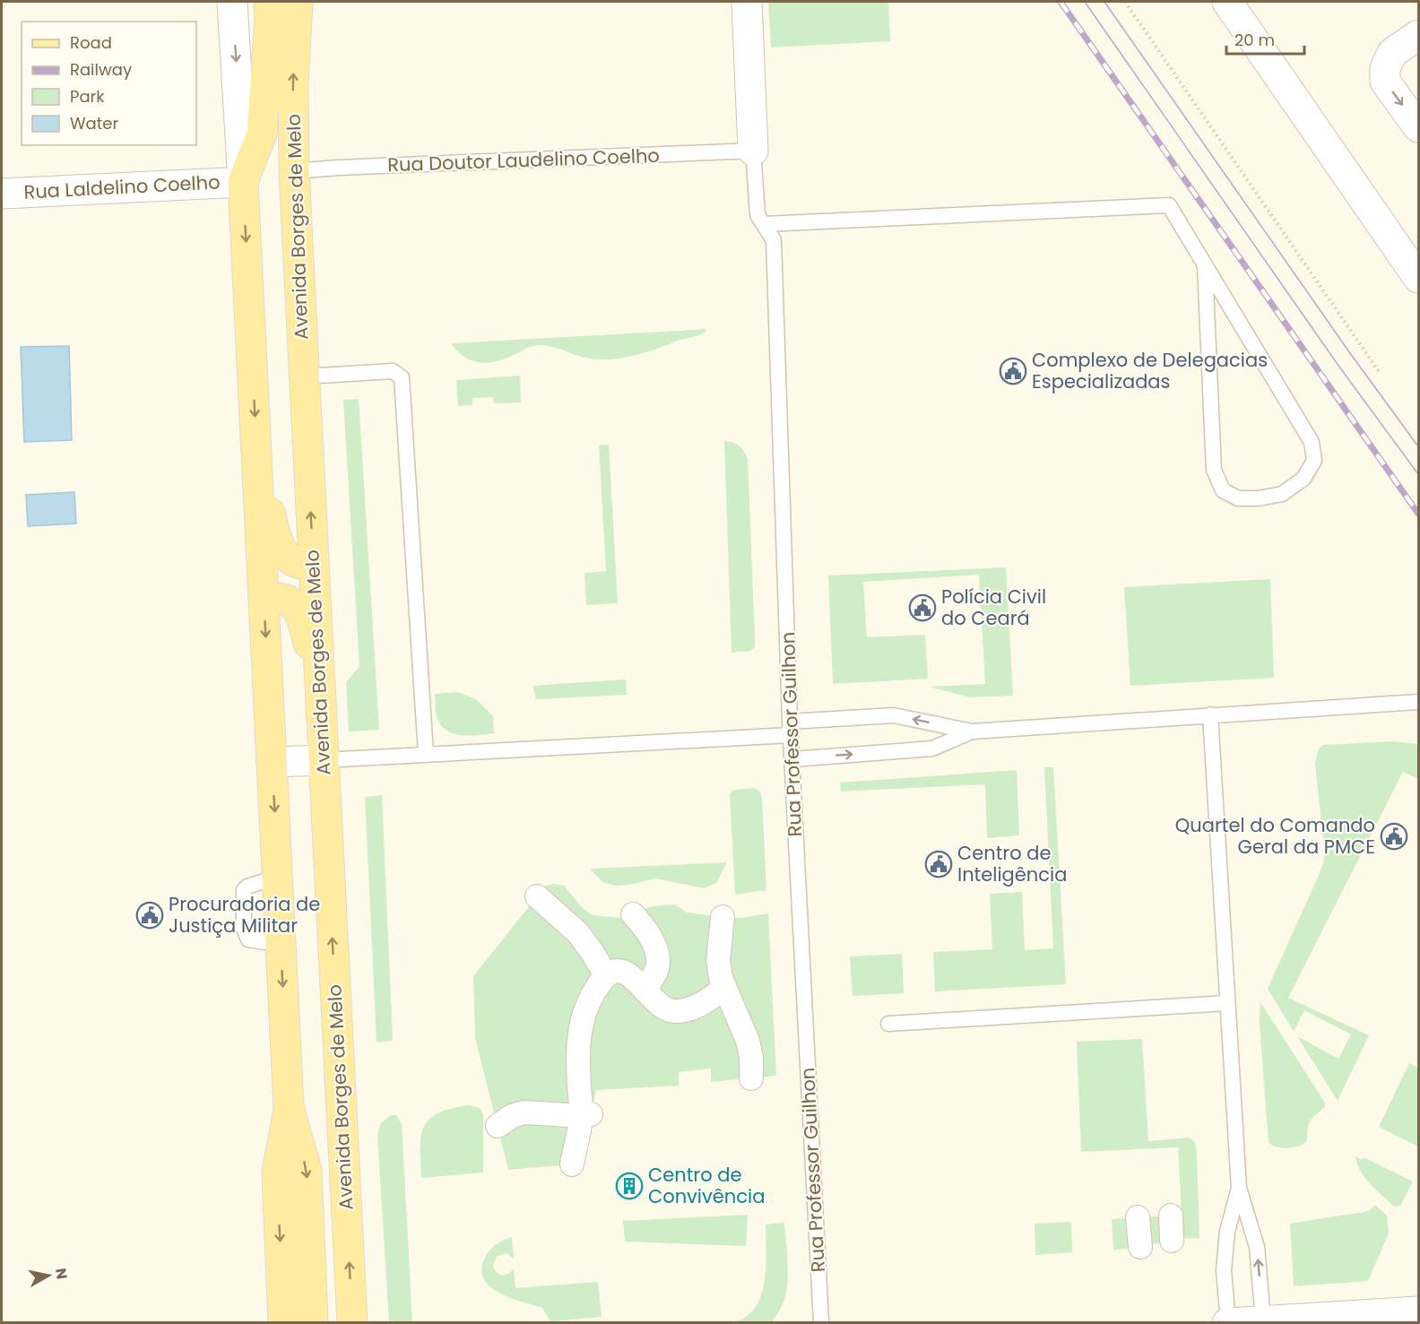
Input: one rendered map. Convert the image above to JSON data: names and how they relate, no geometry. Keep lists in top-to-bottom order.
{
  "streets": {
    "main road": ["Avenida Borges de Melo"],
    "street": ["Rua Laldelino Coelho"],
    "lane": ["Rua Doutor Laudelino Coelho", "Rua Professor Guilhon"]
  },
  "crossings": [
    ["Rua Doutor Laudelino Coelho", "Avenida Borges de Melo"],
    ["Rua Doutor Laudelino Coelho", "Rua Professor Guilhon"],
    ["Rua Laldelino Coelho", "Avenida Borges de Melo"]
  ],
  "places": {
    "public building": [
      "Complexo de Delegacias Especializadas",
      "Polícia Civil do Ceará",
      "Quartel do Comando Geral da PMCE",
      "Centro de Inteligência",
      "Procuradoria de Justiça Militar"
    ],
    "building": ["Centro de Convivência"]
  },
  "legend": [
    "Road",
    "Railway",
    "Park",
    "Water"
  ],
  "scale_bar": "20 m",
  "north": "right"
}
